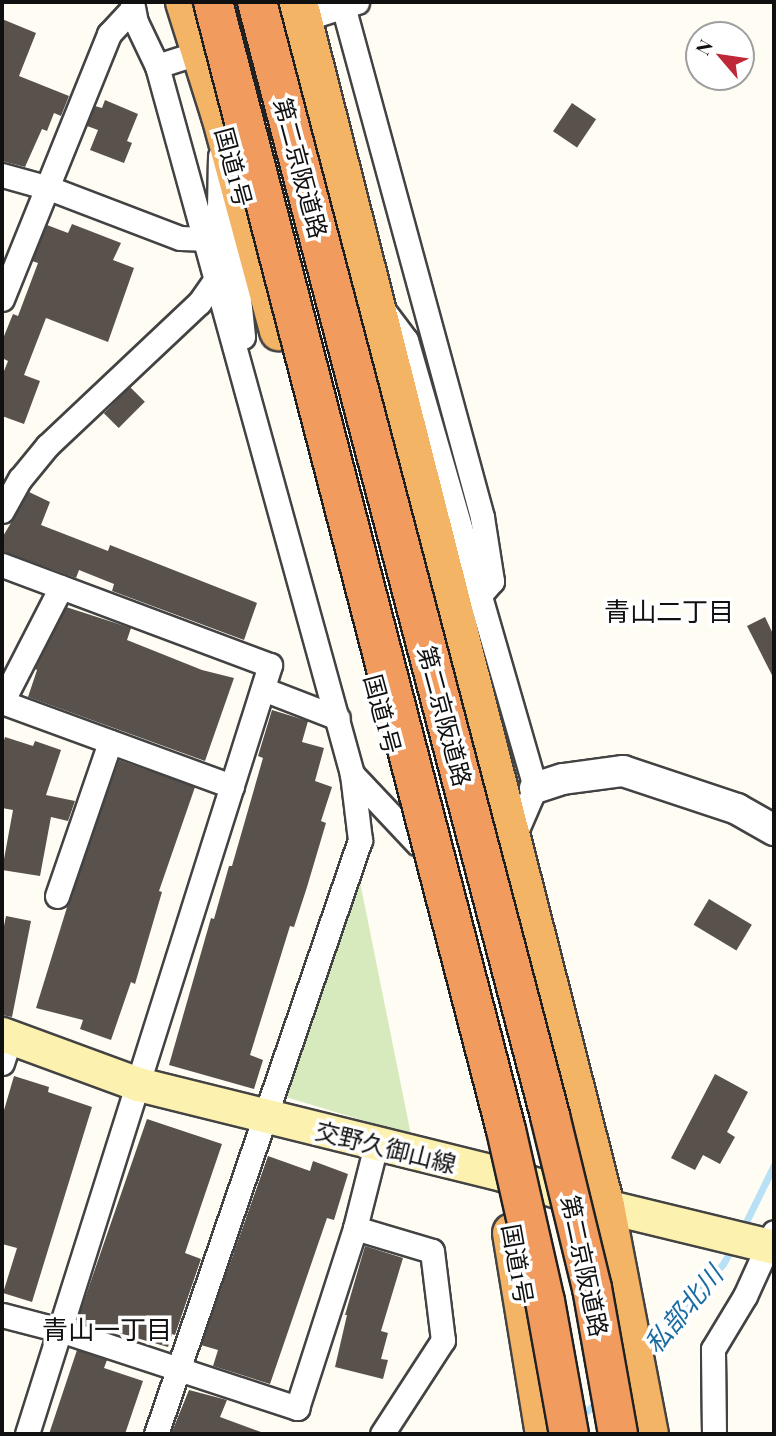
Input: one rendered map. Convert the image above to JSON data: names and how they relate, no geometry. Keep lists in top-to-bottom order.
{
  "streets": {
    "highway": ["国道1号", "第二京阪道路"],
    "main road": ["交野久御山線"]
  },
  "crossings": [
    ["国道1号", "交野久御山線"]
  ],
  "districts": ["青山二丁目", "青山一丁目"],
  "water": ["私部北川"],
  "north": "top left"
}
